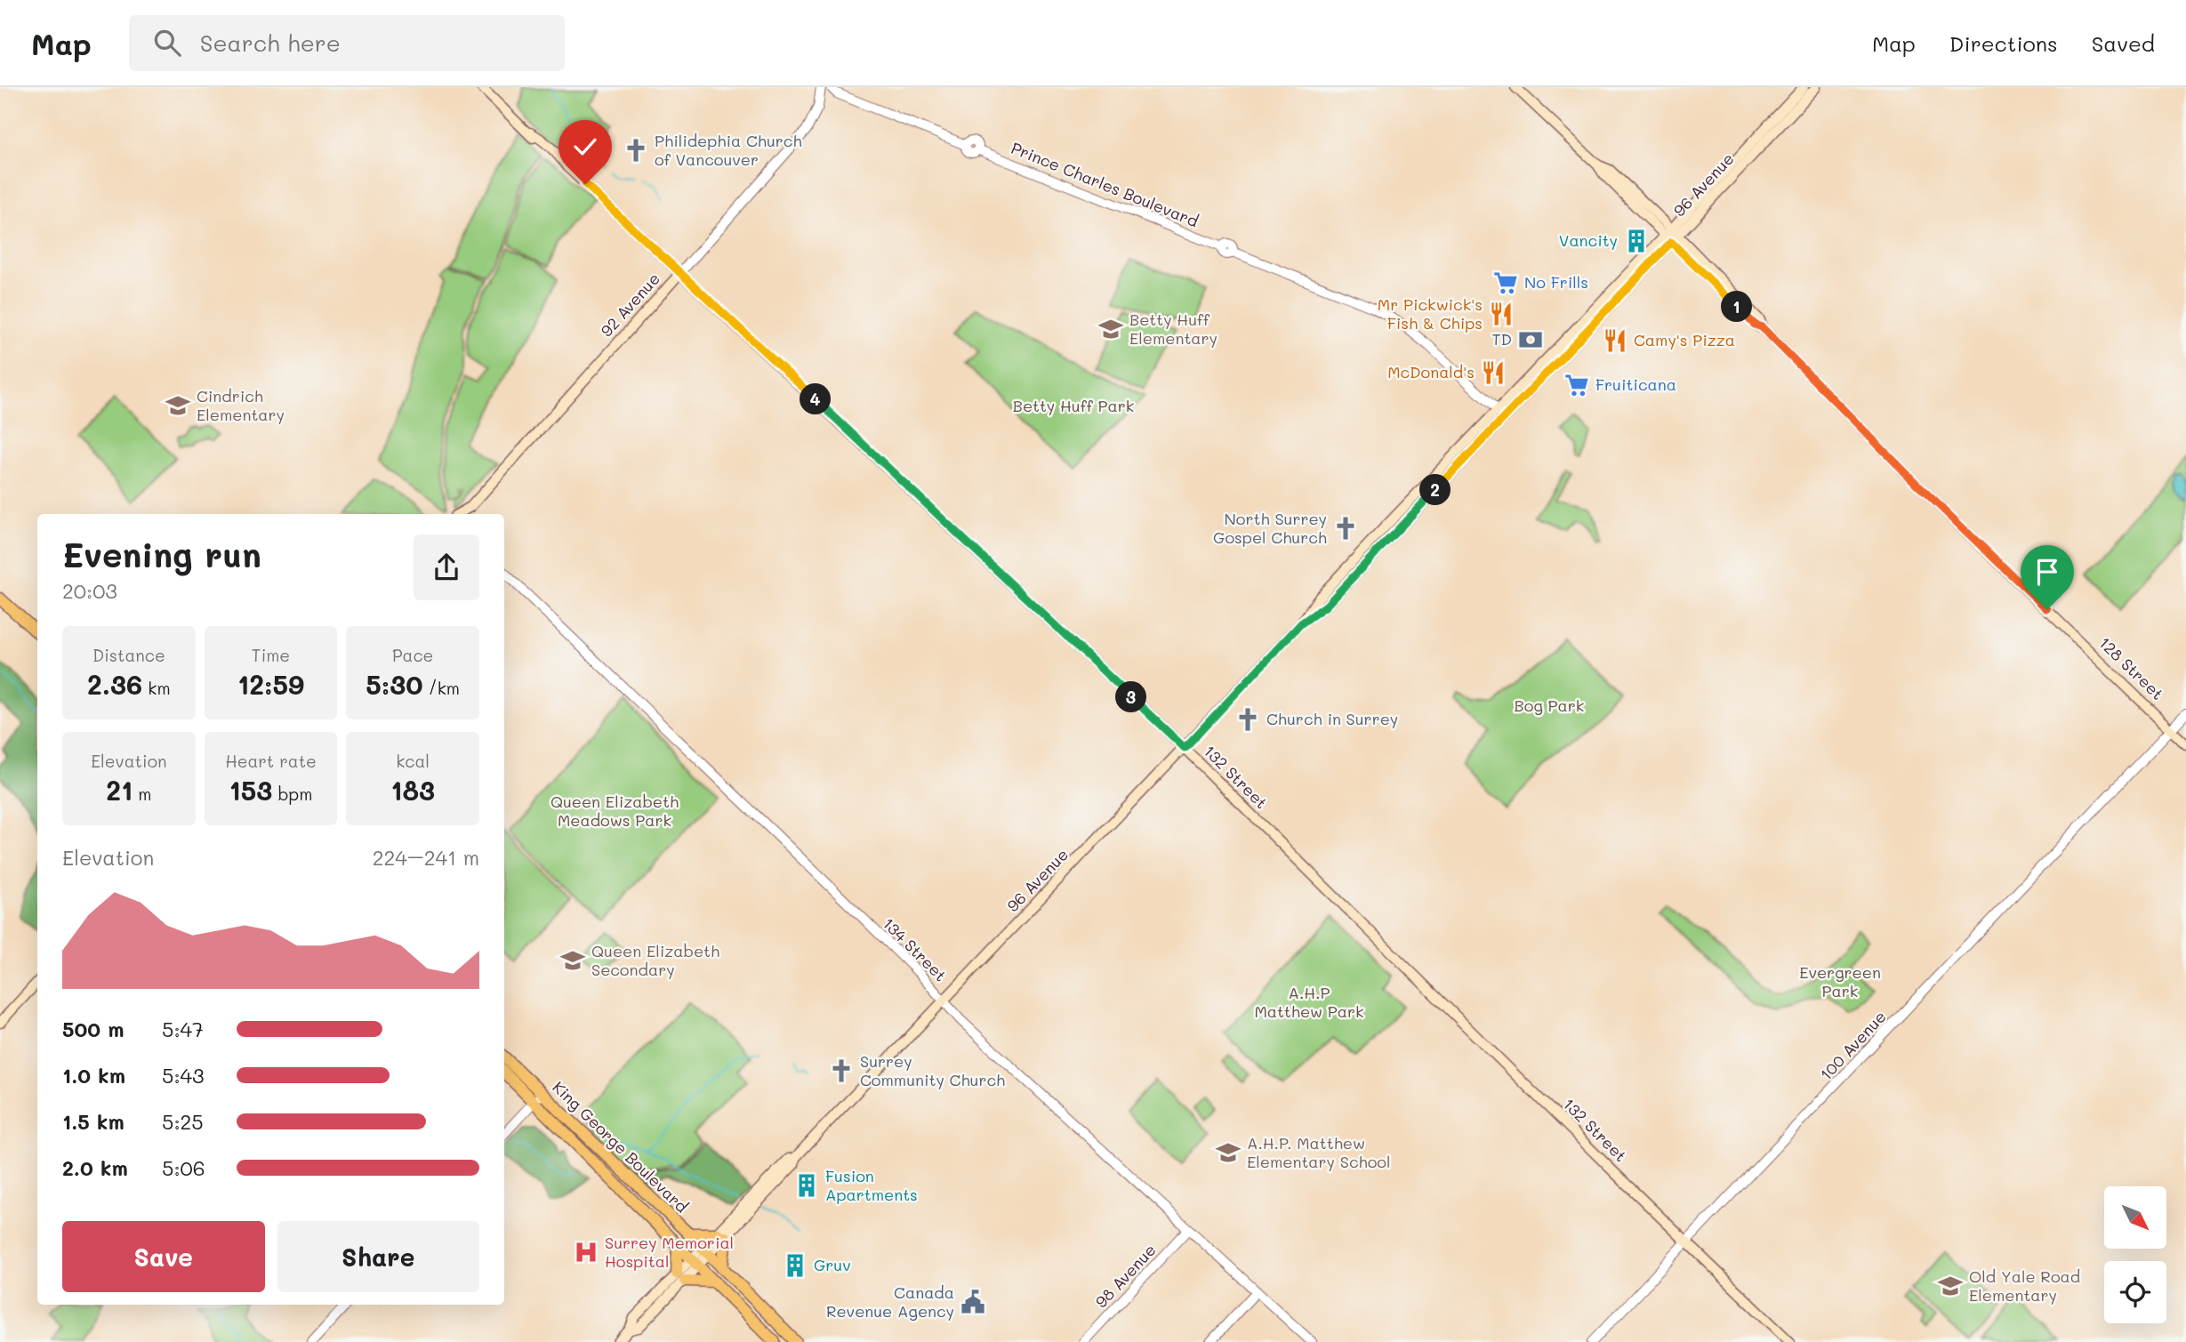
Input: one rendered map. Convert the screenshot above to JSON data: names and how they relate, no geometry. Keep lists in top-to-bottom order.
{
  "streets": {
    "main road": [
      "96 Avenue",
      "92 Avenue",
      "128 Street",
      "132 Street",
      "King George Boulevard"
    ],
    "street": [
      "Prince Charles Boulevard",
      "134 Street",
      "100 Avenue",
      "98 Avenue"
    ]
  },
  "crossings": [
    ["Prince Charles Boulevard", "96 Avenue"],
    ["Prince Charles Boulevard", "92 Avenue"],
    ["96 Avenue", "128 Street"],
    ["96 Avenue", "132 Street"],
    ["96 Avenue", "134 Street"],
    ["96 Avenue", "King George Boulevard"],
    ["92 Avenue", "132 Street"],
    ["128 Street", "100 Avenue"],
    ["132 Street", "100 Avenue"],
    ["134 Street", "98 Avenue"]
  ],
  "parks": [
    "Betty Huff Park",
    "Bog Park",
    "Queen Elizabeth Meadows Park",
    "Evergreen Park",
    "A.H.P Matthew Park"
  ],
  "places": {
    "church": [
      "Philidephia Church of Vancouver",
      "North Surrey Gospel Church",
      "Church in Surrey",
      "Surrey Community Church"
    ],
    "building": ["Vancity", "Fusion Apartments", "Gruv"],
    "supermarket": ["No Frills", "Fruiticana"],
    "restaurant": ["Mr Pickwick's Fish & Chips", "Camy's Pizza", "McDonald's"],
    "school or university": [
      "Betty Huff Elementary",
      "Cindrich Elementary",
      "Queen Elizabeth Secondary",
      "A.H.P. Matthew Elementary School",
      "Old Yale Road Elementary"
    ],
    "bank": ["TD"],
    "hospital": ["Surrey Memorial Hospital"],
    "public building": ["Canada Revenue Agency"]
  },
  "north": "bottom right",
  "page": {
    "header": "Map",
    "search": "Search here",
    "nav": ["Map", "Directions", "Saved"],
    "pins": [
      "1",
      "4",
      "2",
      "3"
    ],
    "heading": ["Evening run", "20:03"],
    "stats": [
      ["Distance", "2.36 km"],
      ["Time", "12:59"],
      ["Pace", "5:30 /km"],
      ["Elevation", "21 m"],
      ["Heart rate", "153 bpm"],
      ["kcal", "183"]
    ],
    "chart": ["Elevation", "224–241 m"],
    "list": [
      {
        "name": "500 m",
        "note": "5:47"
      },
      {
        "name": "1.0 km",
        "note": "5:43"
      },
      {
        "name": "1.5 km",
        "note": "5:25"
      },
      {
        "name": "2.0 km",
        "note": "5:06"
      }
    ],
    "buttons": ["Save", "Share"]
  }
}
